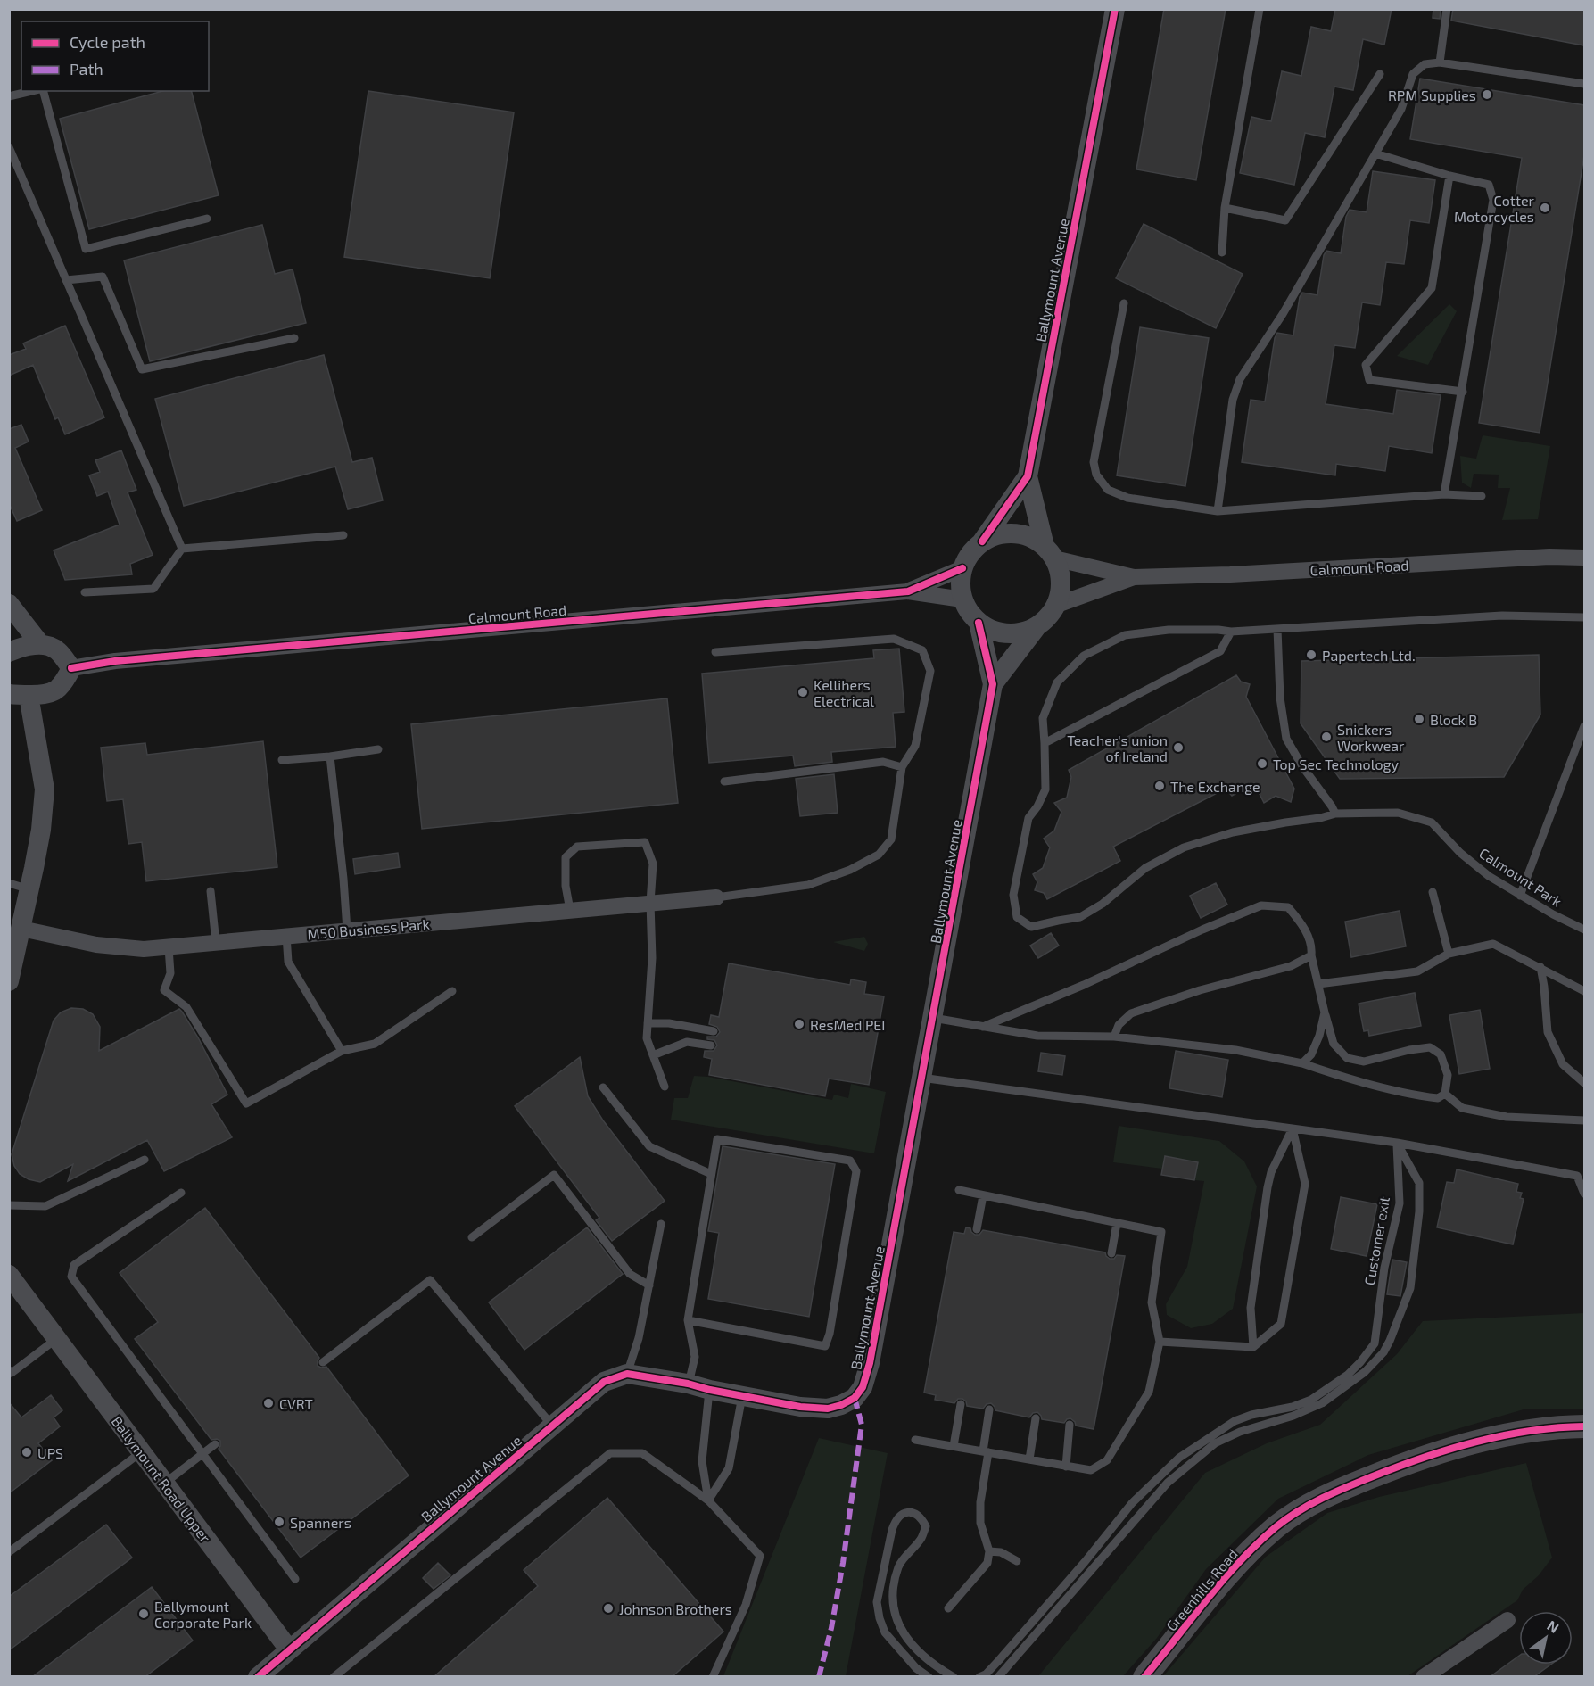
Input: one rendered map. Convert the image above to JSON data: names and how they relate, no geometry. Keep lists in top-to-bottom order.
{
  "streets": {
    "main road": ["Greenhills Road"],
    "street": [
      "Ballymount Avenue",
      "Calmount Road",
      "M50 Business Park",
      "Ballymount Road Upper"
    ],
    "lane": ["Calmount Park", "Customer exit"]
  },
  "crossings": [
    ["Ballymount Avenue", "Calmount Road"],
    ["Ballymount Avenue", "Ballymount Road Upper"]
  ],
  "places": [
    "RPM Supplies",
    "Cotter Motorcycles",
    "Papertech Ltd.",
    "Kellihers Electrical",
    "Block B",
    "Snickers Workwear",
    "Teacher's union of Ireland",
    "Top Sec Technology",
    "The Exchange",
    "ResMed PEI",
    "CVRT",
    "UPS",
    "Spanners",
    "Johnson Brothers",
    "Ballymount Corporate Park"
  ],
  "legend": ["Cycle path", "Path"],
  "north": "top right"
}
